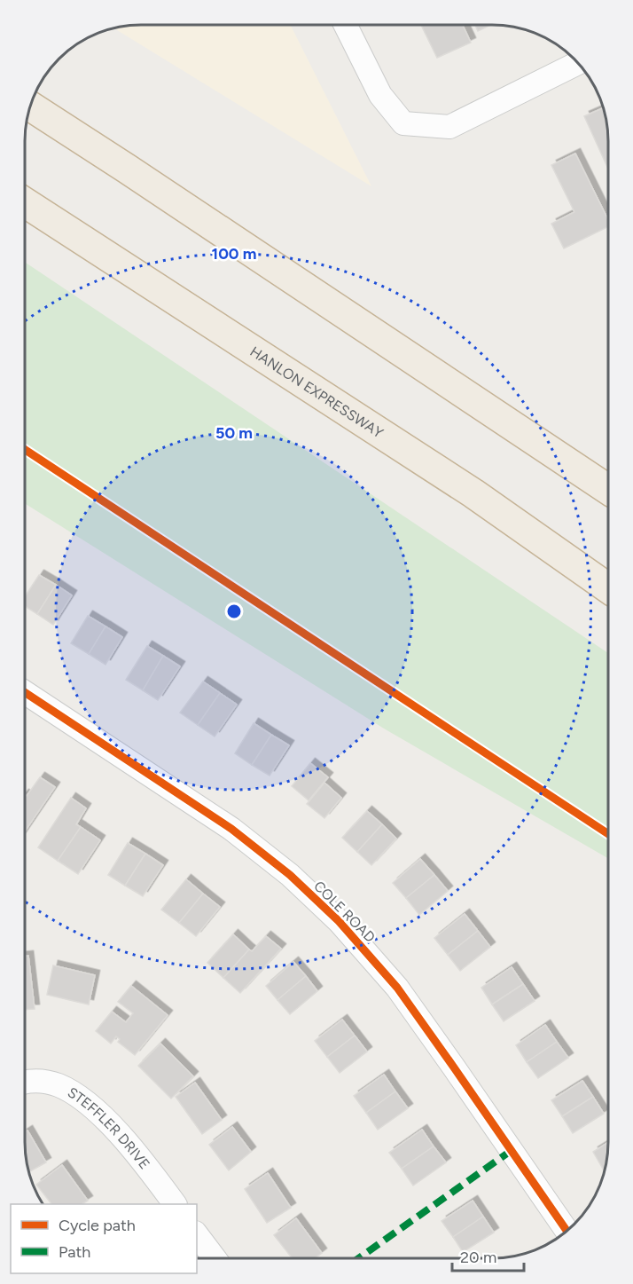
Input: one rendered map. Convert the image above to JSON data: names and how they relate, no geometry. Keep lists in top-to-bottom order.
{
  "streets": {
    "highway": ["HANLON EXPRESSWAY"],
    "street": ["COLE ROAD", "STEFFLER DRIVE"]
  },
  "legend": ["Cycle path", "Path"],
  "scale_bar": "20 m",
  "rings": ["100 m", "50 m"]
}
